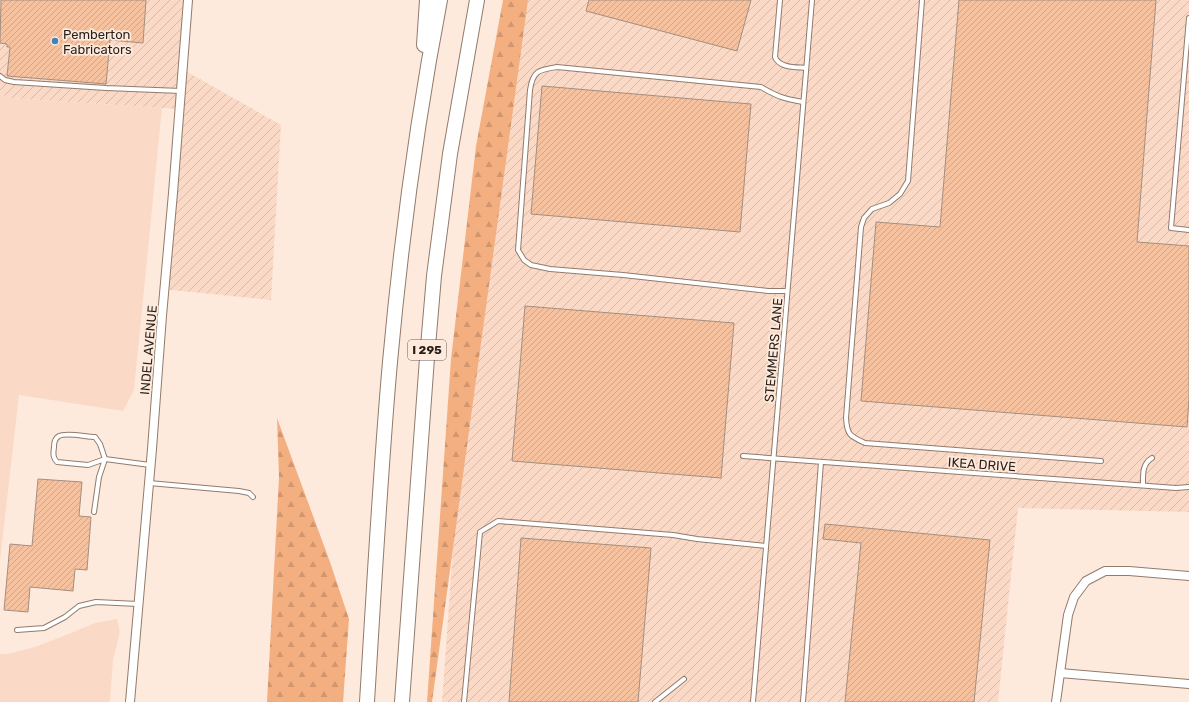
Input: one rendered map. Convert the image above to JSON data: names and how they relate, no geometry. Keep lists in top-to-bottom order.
{
  "streets": {
    "highway": ["I 295"],
    "street": ["INDEL AVENUE"],
    "lane": ["STEMMERS LANE", "IKEA DRIVE"]
  },
  "crossings": [
    ["STEMMERS LANE", "IKEA DRIVE"]
  ],
  "places": ["Pemberton Fabricators"]
}
